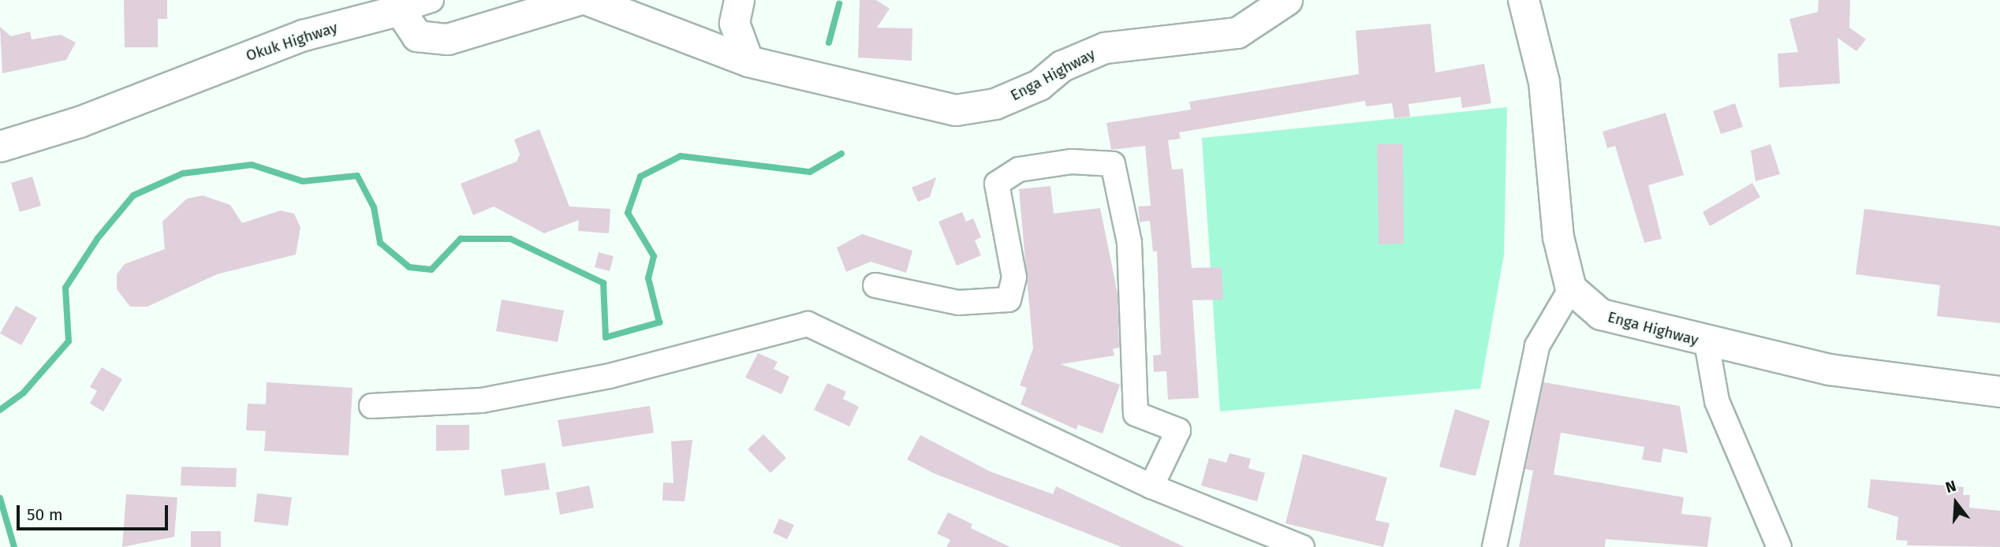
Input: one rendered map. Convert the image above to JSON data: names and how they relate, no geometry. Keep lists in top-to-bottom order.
{
  "streets": {
    "main road": ["Okuk Highway", "Enga Highway"]
  },
  "scale_bar": "50 m",
  "north": "top"
}
